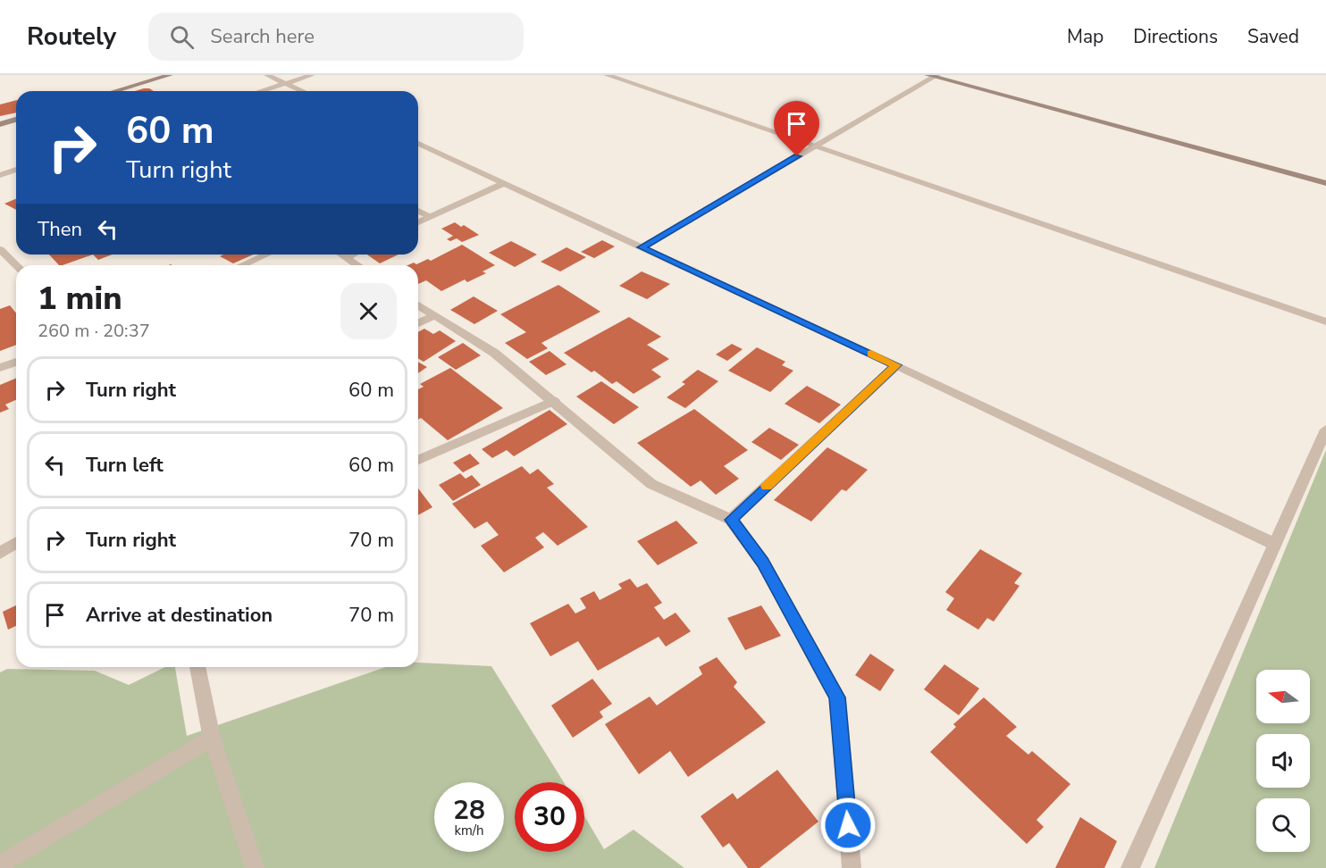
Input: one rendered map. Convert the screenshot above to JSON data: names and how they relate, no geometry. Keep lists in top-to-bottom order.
{
  "north": "left",
  "page": {
    "header": "Routely",
    "search": "Search here",
    "nav": ["Map", "Directions", "Saved"],
    "turn": ["60 m", "Turn right"],
    "then": "Then",
    "heading": ["1 min", "260 m · 20:37"],
    "list": [
      {
        "name": "Turn right",
        "value": "60 m"
      },
      {
        "name": "Turn left",
        "value": "60 m"
      },
      {
        "name": "Turn right",
        "value": "70 m"
      },
      {
        "name": "Arrive at destination",
        "value": "70 m"
      }
    ],
    "speed": "28 km/h",
    "limit": "30"
  }
}
